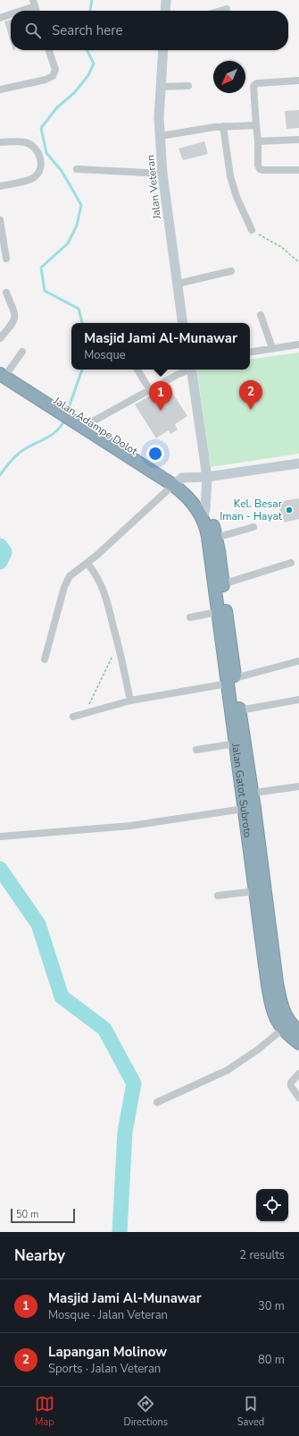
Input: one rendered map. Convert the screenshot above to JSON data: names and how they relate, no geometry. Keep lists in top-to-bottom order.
{
  "streets": {
    "highway": ["Jalan Adampe Dolot", "Jalan Gatot Subroto"],
    "street": ["Jalan Veteran"]
  },
  "crossings": [
    ["Jalan Adampe Dolot", "Jalan Gatot Subroto"]
  ],
  "places": ["Kel. Besar Iman - Hayat"],
  "scale_bar": "50 m",
  "north": "bottom left",
  "page": {
    "search": "Search here",
    "popup": ["Masjid Jami Al-Munawar", "Mosque"],
    "pins": ["2", "1"],
    "scale": "50 m",
    "heading": ["Nearby", "2 results"],
    "list": [
      {
        "mark": "1",
        "name": "Masjid Jami Al-Munawar",
        "note": "Mosque · Jalan Veteran",
        "value": "30 m"
      },
      {
        "mark": "2",
        "name": "Lapangan Molinow",
        "note": "Sports · Jalan Veteran",
        "value": "80 m"
      }
    ],
    "nav": ["Map", "Directions", "Saved"]
  }
}
